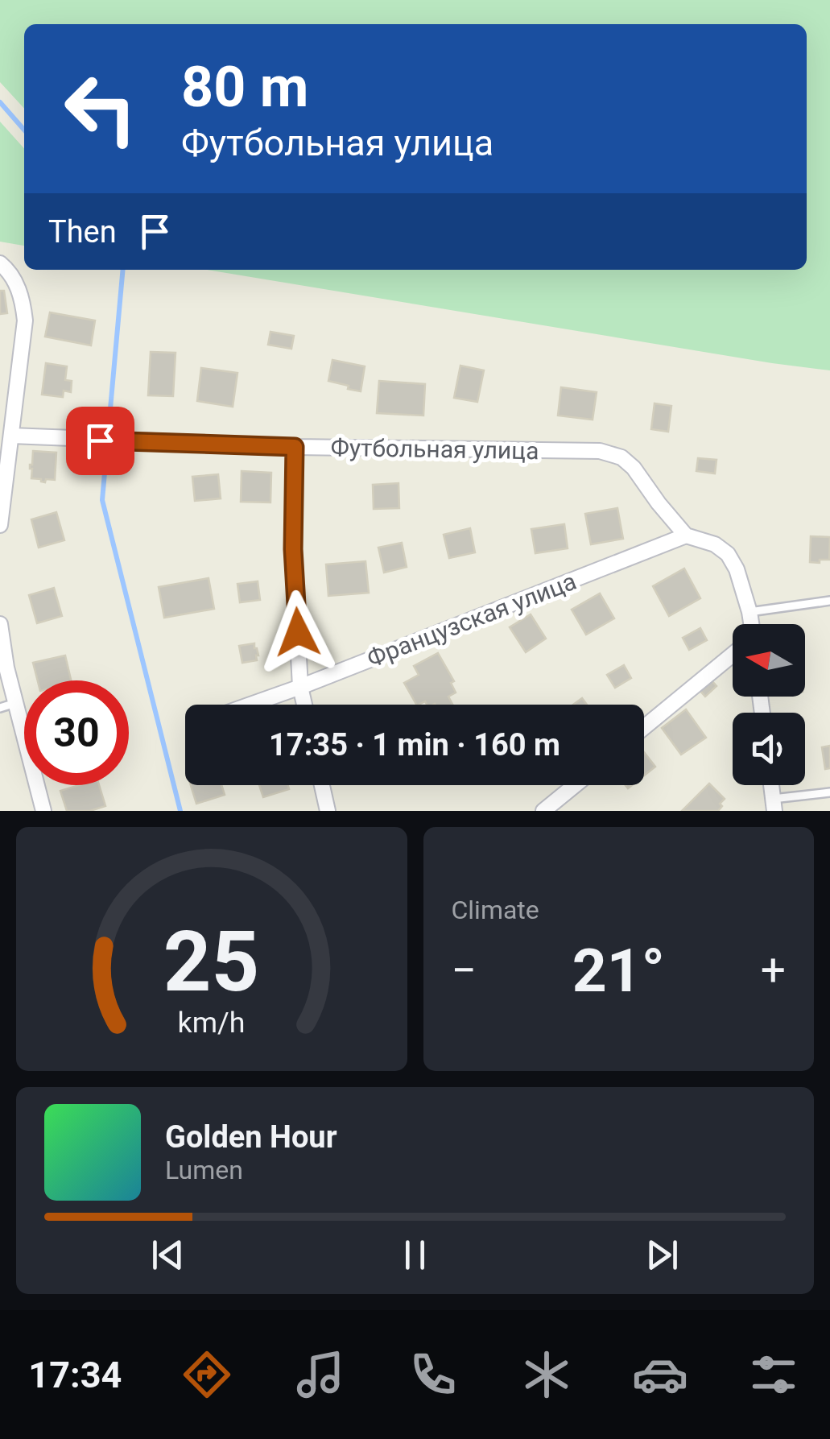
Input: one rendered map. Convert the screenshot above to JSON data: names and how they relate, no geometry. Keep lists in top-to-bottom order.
{
  "streets": {
    "street": ["Футбольная улица", "Французская улица"]
  },
  "crossings": [
    ["Футбольная улица", "Французская улица"]
  ],
  "north": "left",
  "page": {
    "turn": ["80 m", "Футбольная улица"],
    "then": "Then",
    "limit": "30",
    "trip": "17:35 · 1 min · 160 m",
    "tile": "Climate",
    "heat": ["−", "21°", "+"],
    "song": ["Golden Hour", "Lumen"],
    "tabs": "17:34",
    "gauge": ["25", "km/h"]
  }
}
